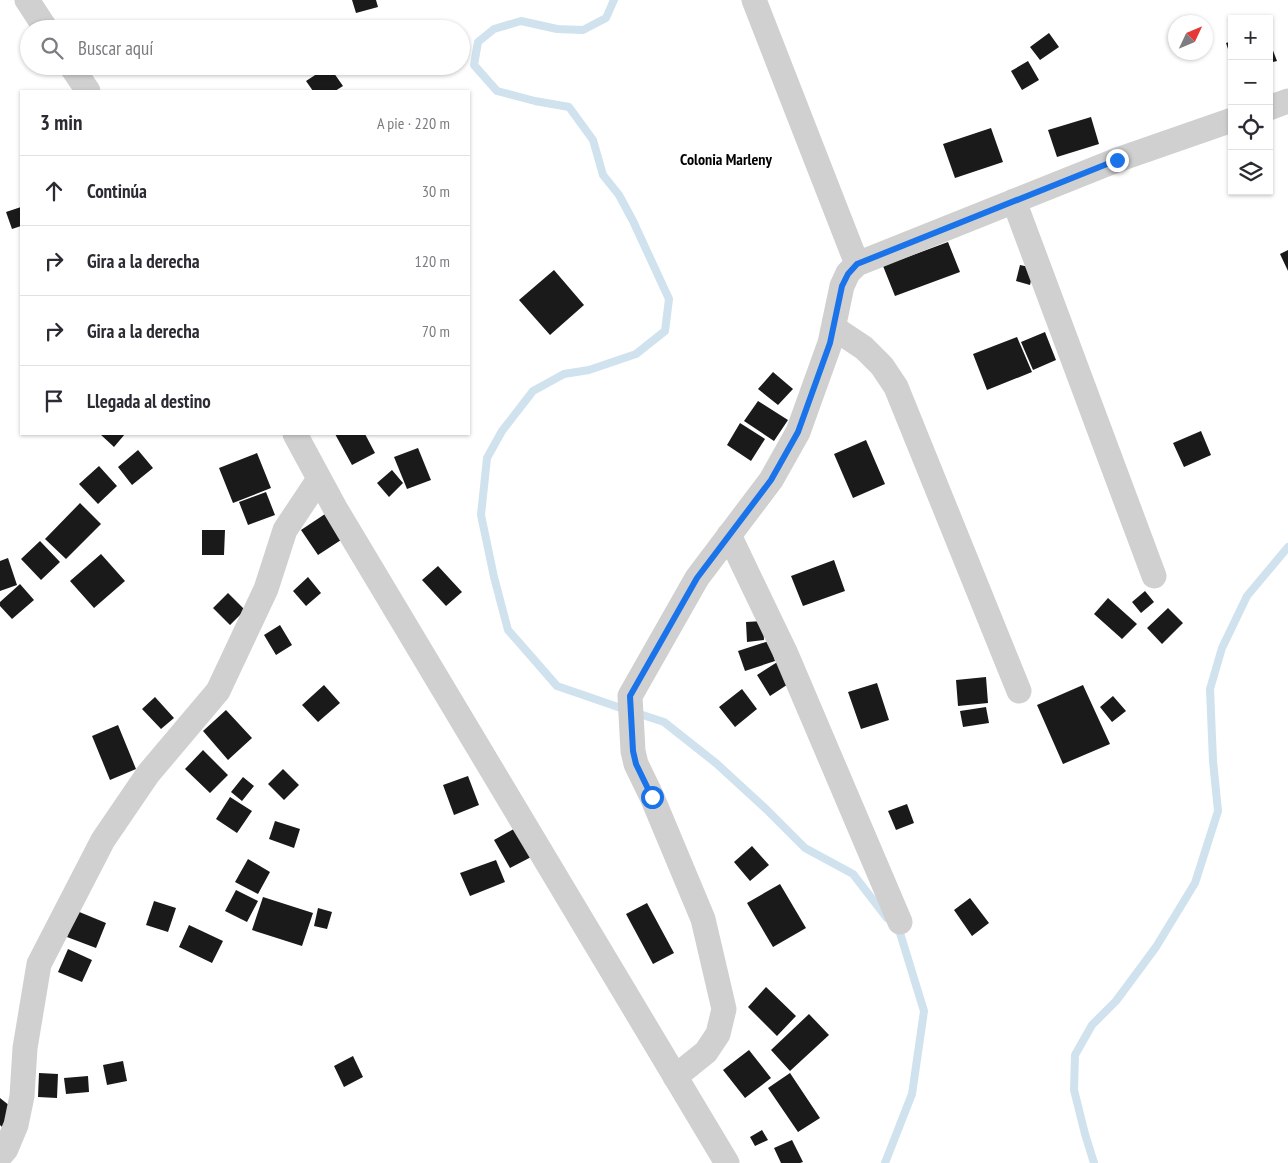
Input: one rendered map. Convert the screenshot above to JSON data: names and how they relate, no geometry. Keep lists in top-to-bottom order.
{
  "districts": ["Colonia Marleny"],
  "north": "top right",
  "page": {
    "map_buttons": ["+", "−"],
    "search": "Buscar aquí",
    "heading": ["3 min", "A pie · 220 m"],
    "list": [
      ["Continúa", "30 m"],
      ["Gira a la derecha", "120 m"],
      ["Gira a la derecha", "70 m"],
      "Llegada al destino"
    ]
  }
}
